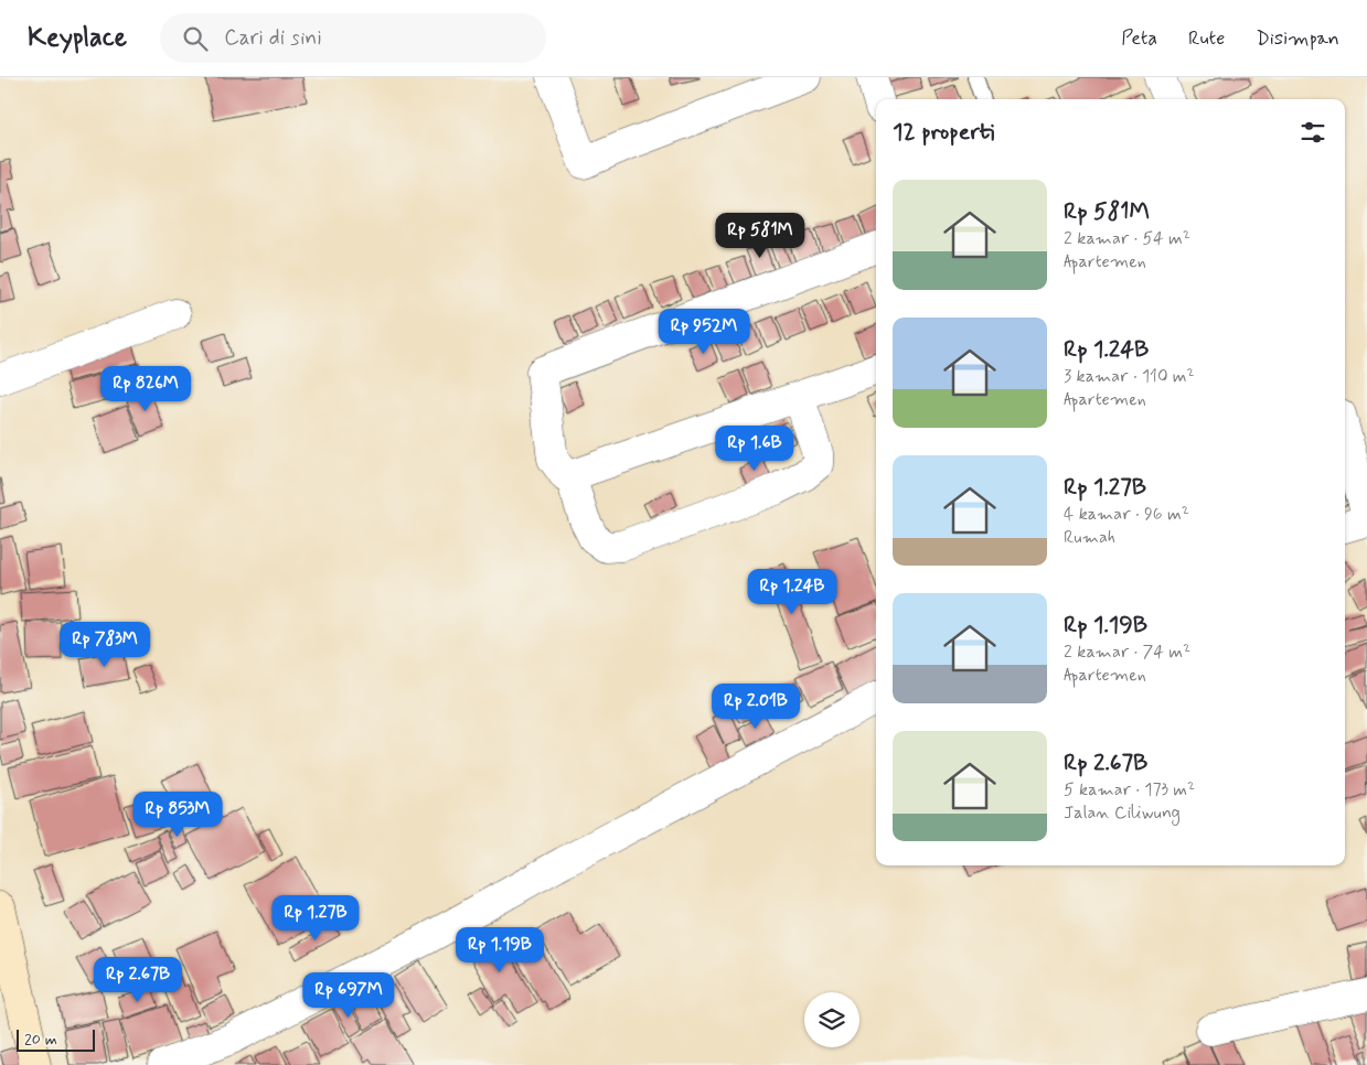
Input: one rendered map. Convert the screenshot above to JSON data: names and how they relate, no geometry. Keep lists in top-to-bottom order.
{
  "scale_bar": "20 m",
  "page": {
    "header": "Keyplace",
    "search": "Cari di sini",
    "nav": ["Peta", "Rute", "Disimpan"],
    "heading": "12 properti",
    "list": [
      {
        "name": "Rp 581M",
        "note": "2 kamar · 54 m² · Apartemen"
      },
      {
        "name": "Rp 1.24B",
        "note": "3 kamar · 110 m² · Apartemen"
      },
      {
        "name": "Rp 1.27B",
        "note": "4 kamar · 96 m² · Rumah"
      },
      {
        "name": "Rp 1.19B",
        "note": "2 kamar · 74 m² · Apartemen"
      },
      {
        "name": "Rp 2.67B",
        "note": "5 kamar · 173 m² · Jalan Ciliwung"
      }
    ],
    "price": [
      "Rp 581M",
      "Rp 952M",
      "Rp 826M",
      "Rp 1.6B",
      "Rp 1.24B",
      "Rp 783M",
      "Rp 2.01B",
      "Rp 853M",
      "Rp 1.27B",
      "Rp 1.19B",
      "Rp 2.67B",
      "Rp 697M"
    ],
    "scale": "20 m"
  }
}
